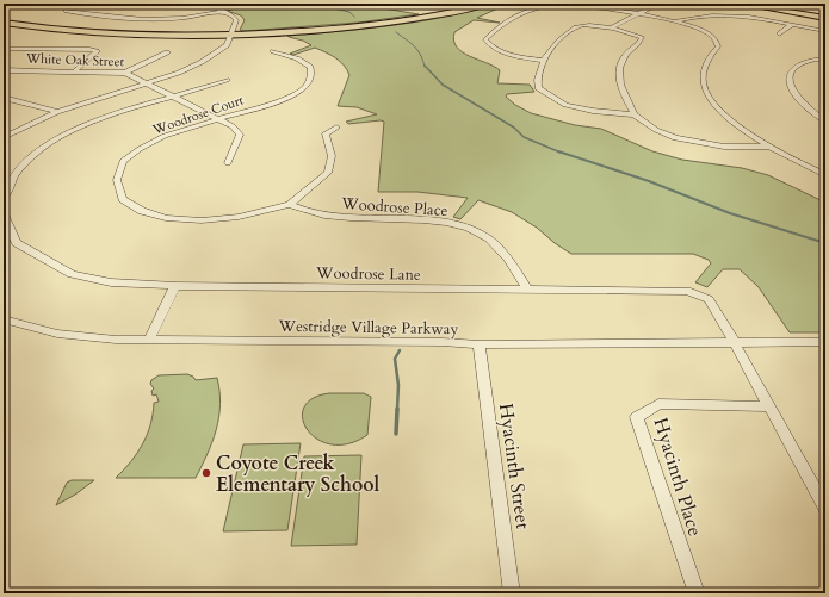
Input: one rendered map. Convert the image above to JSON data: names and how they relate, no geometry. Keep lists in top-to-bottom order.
{
  "streets": {
    "street": [
      "White Oak Street",
      "Woodrose Court",
      "Woodrose Place",
      "Woodrose Lane",
      "Westridge Village Parkway",
      "Hyacinth Street",
      "Hyacinth Place"
    ]
  },
  "crossings": [
    ["White Oak Street", "Woodrose Court"],
    ["Woodrose Court", "Woodrose Place"],
    ["Woodrose Place", "Woodrose Lane"],
    ["Woodrose Lane", "Westridge Village Parkway"],
    ["Woodrose Lane", "Hyacinth Place"],
    ["Westridge Village Parkway", "Hyacinth Street"]
  ],
  "places": ["Coyote Creek Elementary School"]
}
